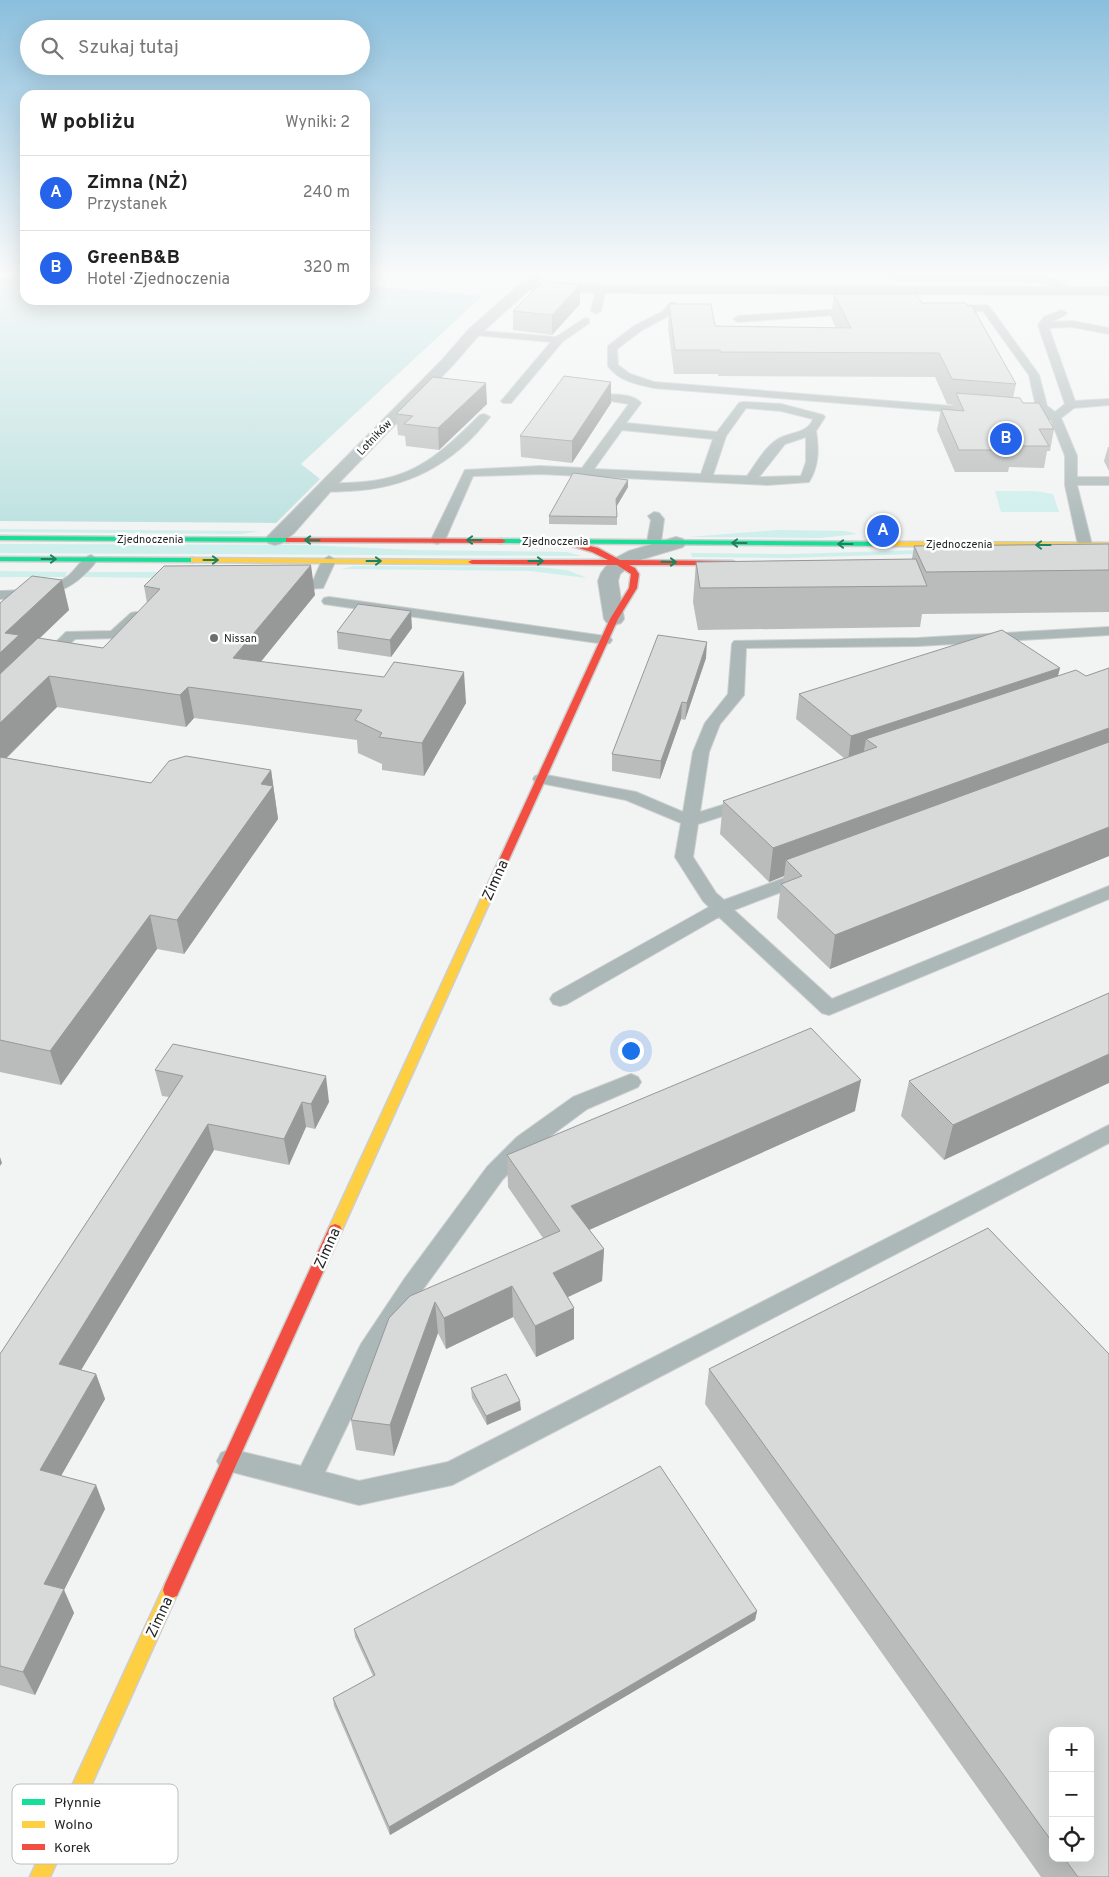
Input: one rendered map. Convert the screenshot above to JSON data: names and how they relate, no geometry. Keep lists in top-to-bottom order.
{
  "streets": {
    "main road": ["Zjednoczenia", "Zimna"],
    "street": ["Lotników"]
  },
  "crossings": [
    ["Lotników", "Zjednoczenia"],
    ["Zjednoczenia", "Zimna"]
  ],
  "places": ["Nissan"],
  "legend": ["Płynnie", "Wolno", "Korek"],
  "page": {
    "search": "Szukaj tutaj",
    "heading": ["W pobliżu", "Wyniki: 2"],
    "list": [
      {
        "mark": "A",
        "name": "Zimna (NŻ)",
        "note": "Przystanek",
        "value": "240 m"
      },
      {
        "mark": "B",
        "name": "GreenB&B",
        "note": "Hotel · Zjednoczenia",
        "value": "320 m"
      }
    ],
    "pins": ["B", "A"],
    "map_buttons": ["+", "−"]
  }
}
